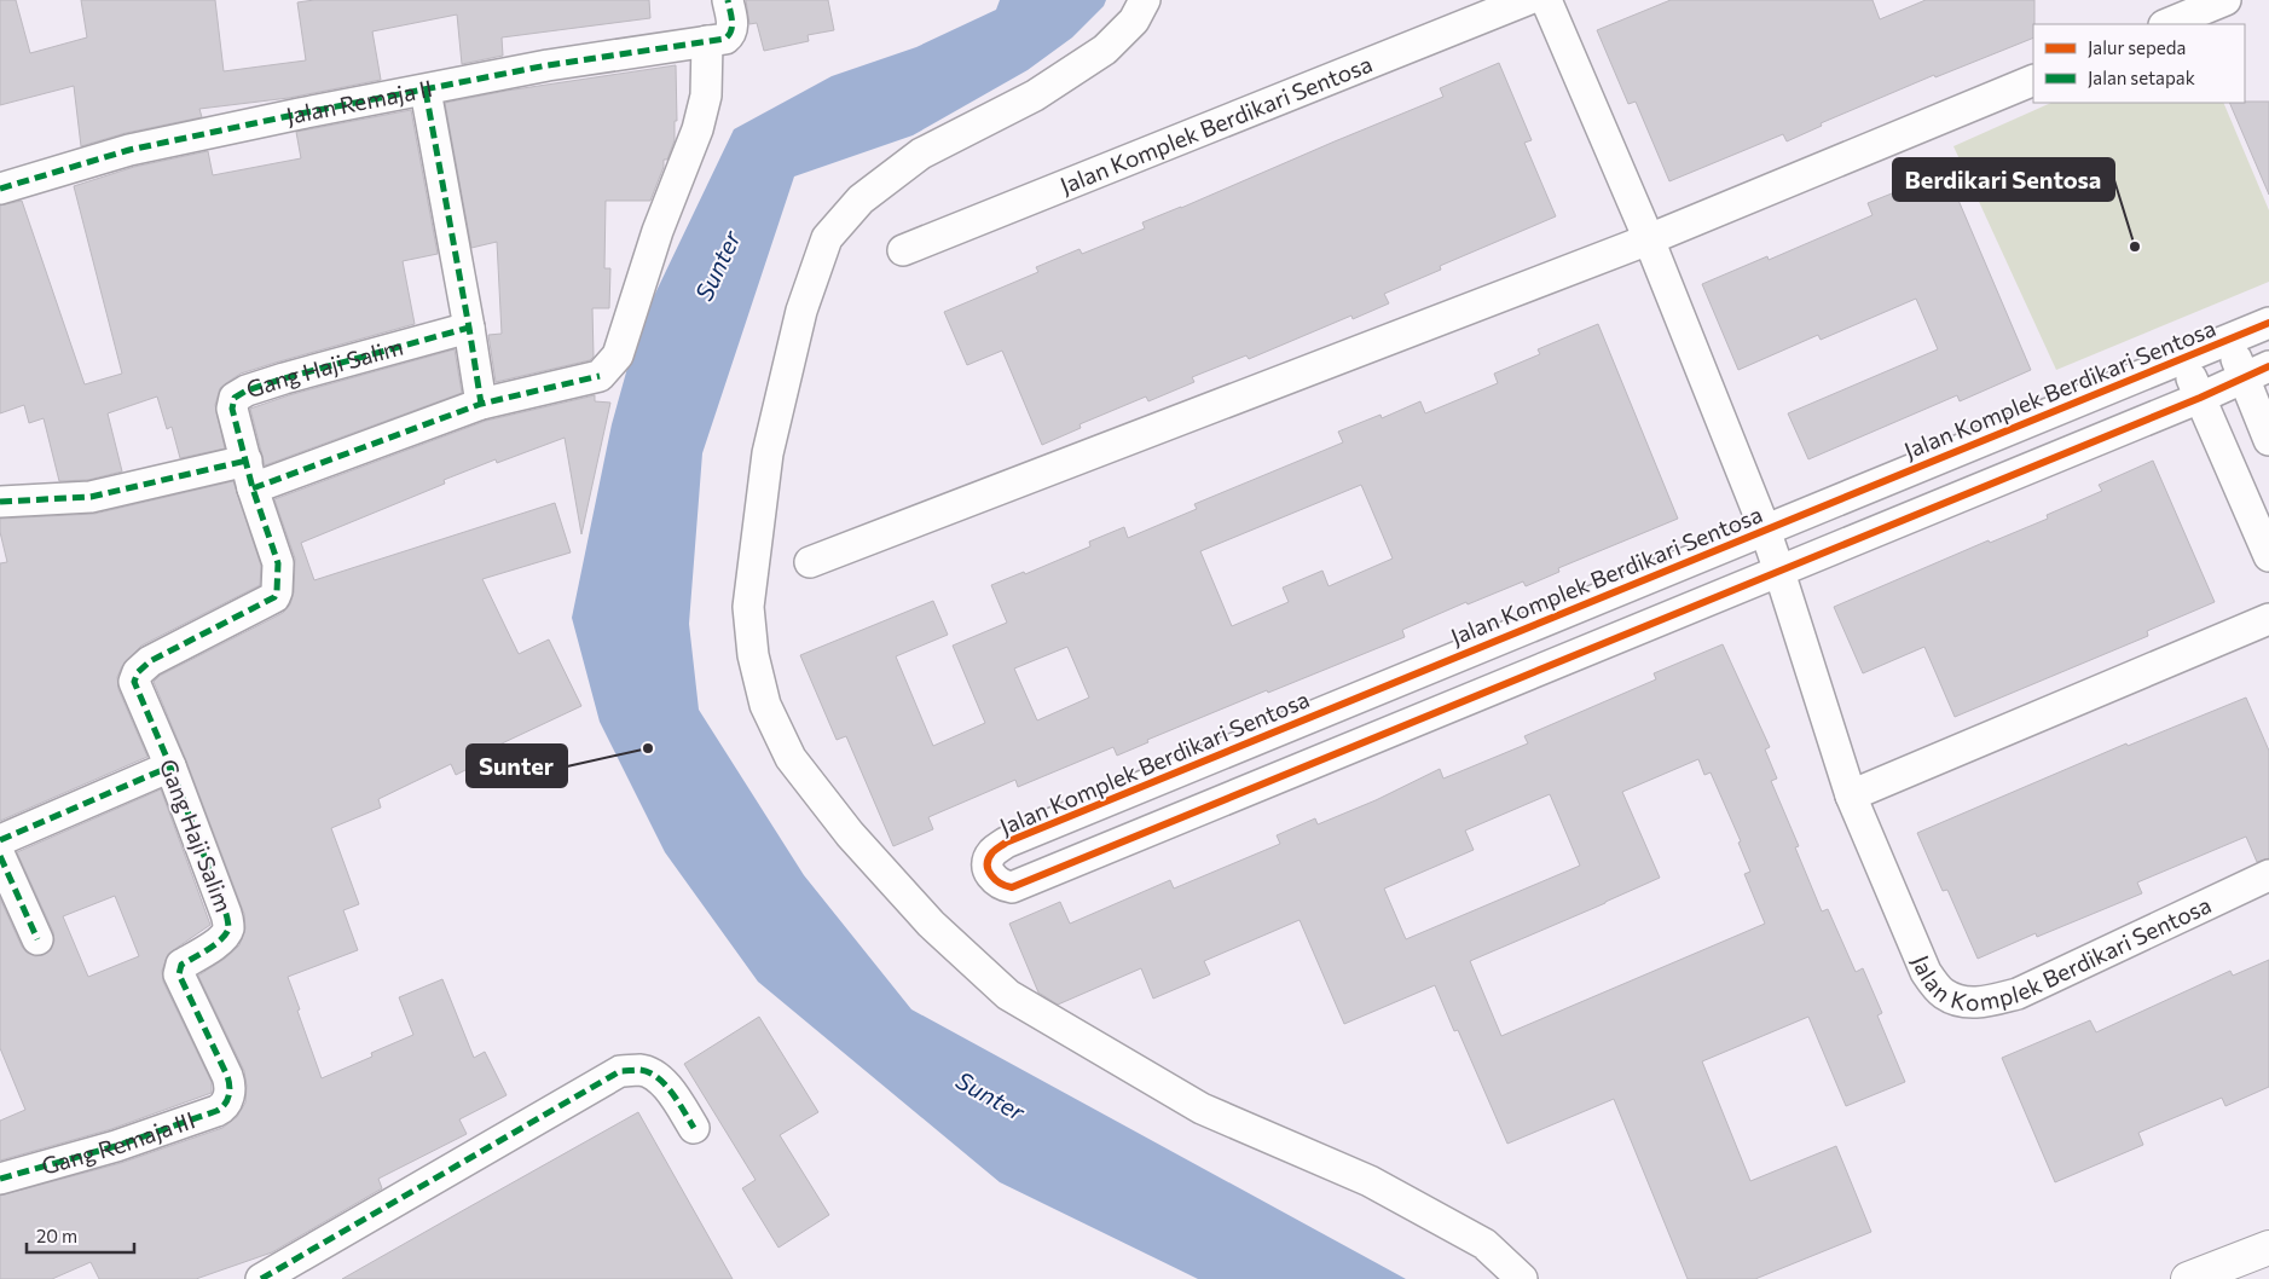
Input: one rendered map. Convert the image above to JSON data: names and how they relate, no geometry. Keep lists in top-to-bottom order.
{
  "streets": {
    "street": [
      "Jalan Remaja II",
      "Jalan Komplek Berdikari Sentosa",
      "Gang Haji Salim",
      "Gang Remaja III"
    ]
  },
  "crossings": [
    ["Gang Haji Salim", "Gang Remaja III"]
  ],
  "water": ["Sunter"],
  "places": ["Berdikari Sentosa", "Sunter"],
  "legend": ["Jalur sepeda", "Jalan setapak"],
  "scale_bar": "20 m"
}
